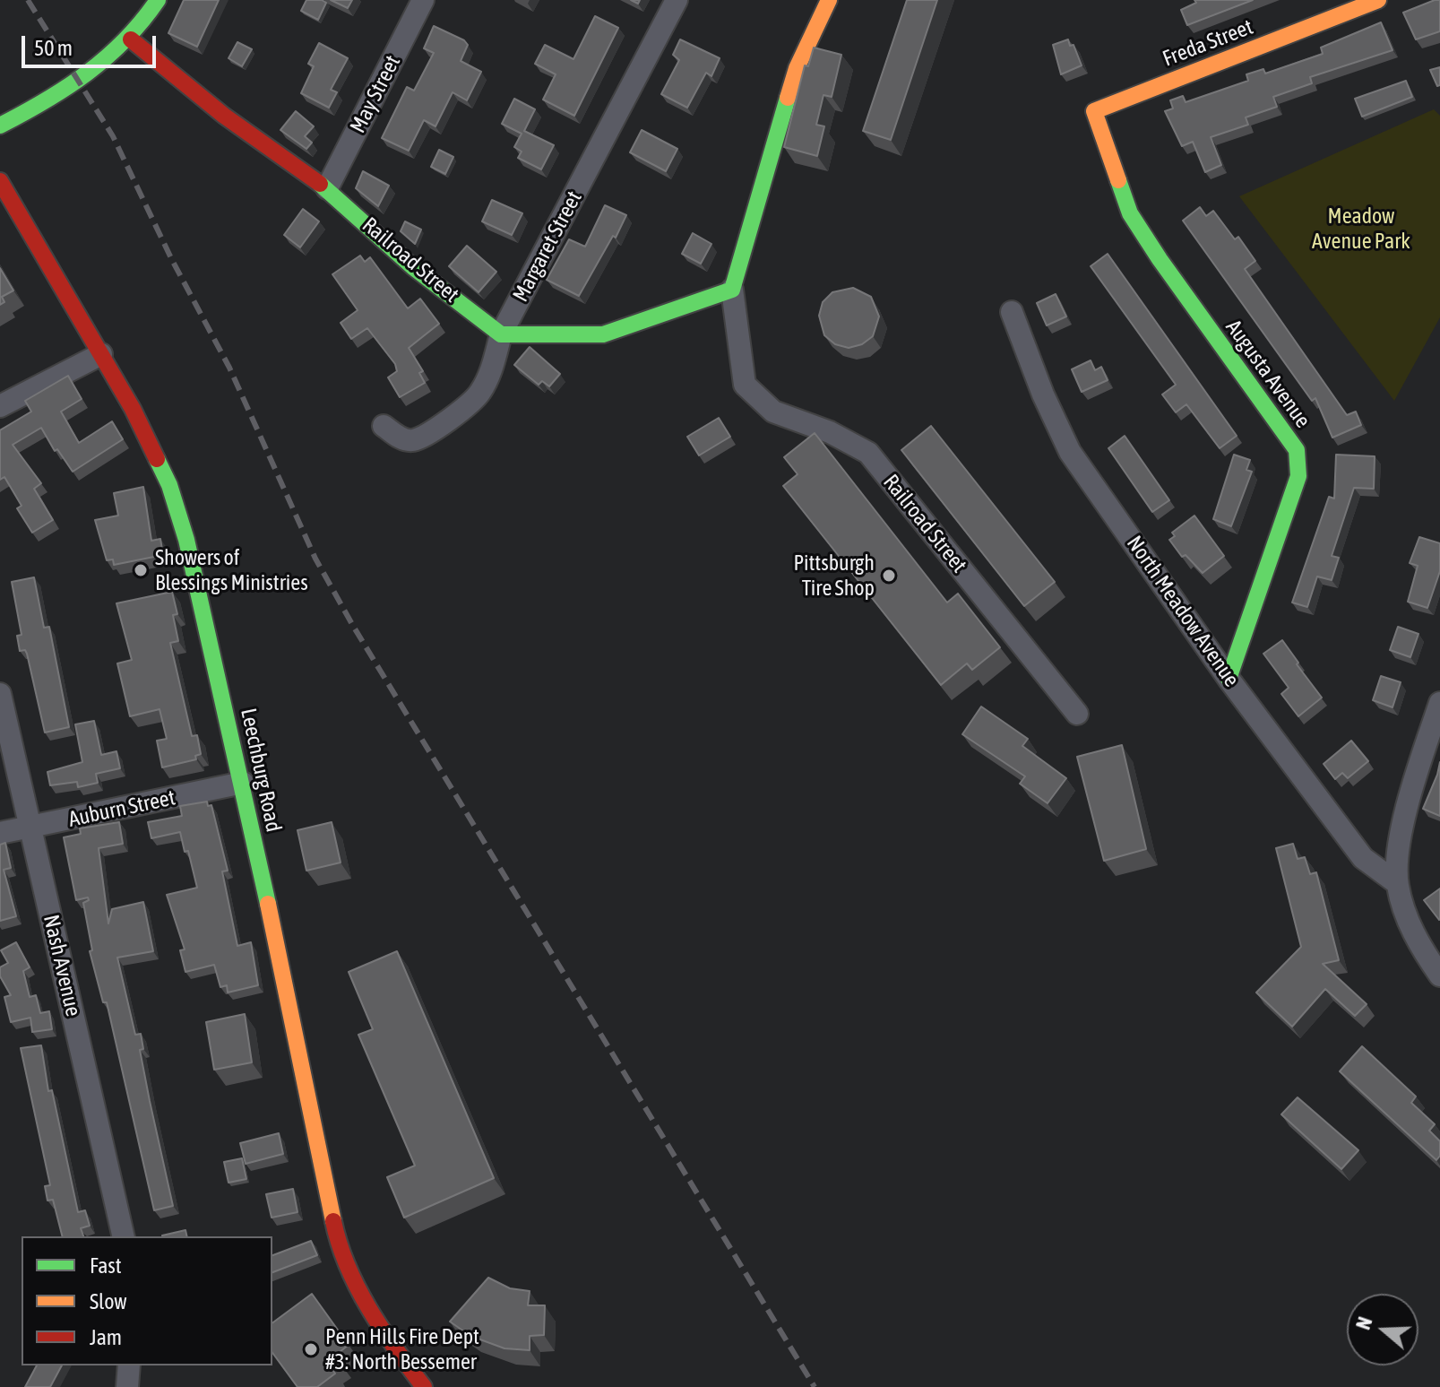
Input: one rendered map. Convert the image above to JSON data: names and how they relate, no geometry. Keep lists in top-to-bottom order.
{
  "streets": {
    "street": [
      "Freda Street",
      "May Street",
      "Margaret Street",
      "Railroad Street",
      "Augusta Avenue",
      "North Meadow Avenue",
      "Leechburg Road",
      "Auburn Street",
      "Nash Avenue"
    ]
  },
  "crossings": [
    ["Freda Street", "Augusta Avenue"],
    ["May Street", "Railroad Street"],
    ["Margaret Street", "Railroad Street"],
    ["Augusta Avenue", "North Meadow Avenue"],
    ["Leechburg Road", "Auburn Street"],
    ["Auburn Street", "Nash Avenue"]
  ],
  "parks": ["Meadow Avenue Park"],
  "places": ["Showers of Blessings Ministries", "Pittsburgh Tire Shop", "Penn Hills Fire Dept #3: North Bessemer"],
  "legend": ["Fast", "Slow", "Jam"],
  "scale_bar": "50 m",
  "north": "left"
}
